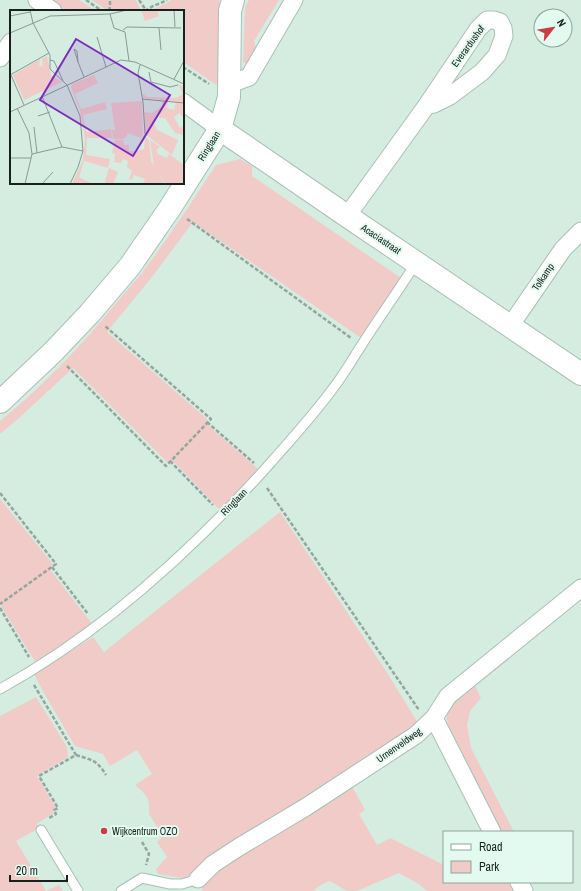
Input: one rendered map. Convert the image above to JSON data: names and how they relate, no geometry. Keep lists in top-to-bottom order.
{
  "streets": {
    "street": [
      "Everardushof",
      "Ringlaan",
      "Acaciastraat",
      "Tolkamp",
      "Urnenveldweg"
    ]
  },
  "crossings": [
    ["Everardushof", "Acaciastraat"],
    ["Ringlaan", "Acaciastraat"],
    ["Acaciastraat", "Tolkamp"]
  ],
  "places": ["Wijkcentrum OZO"],
  "legend": ["Road", "Park"],
  "scale_bar": "20 m",
  "north": "top right"
}
